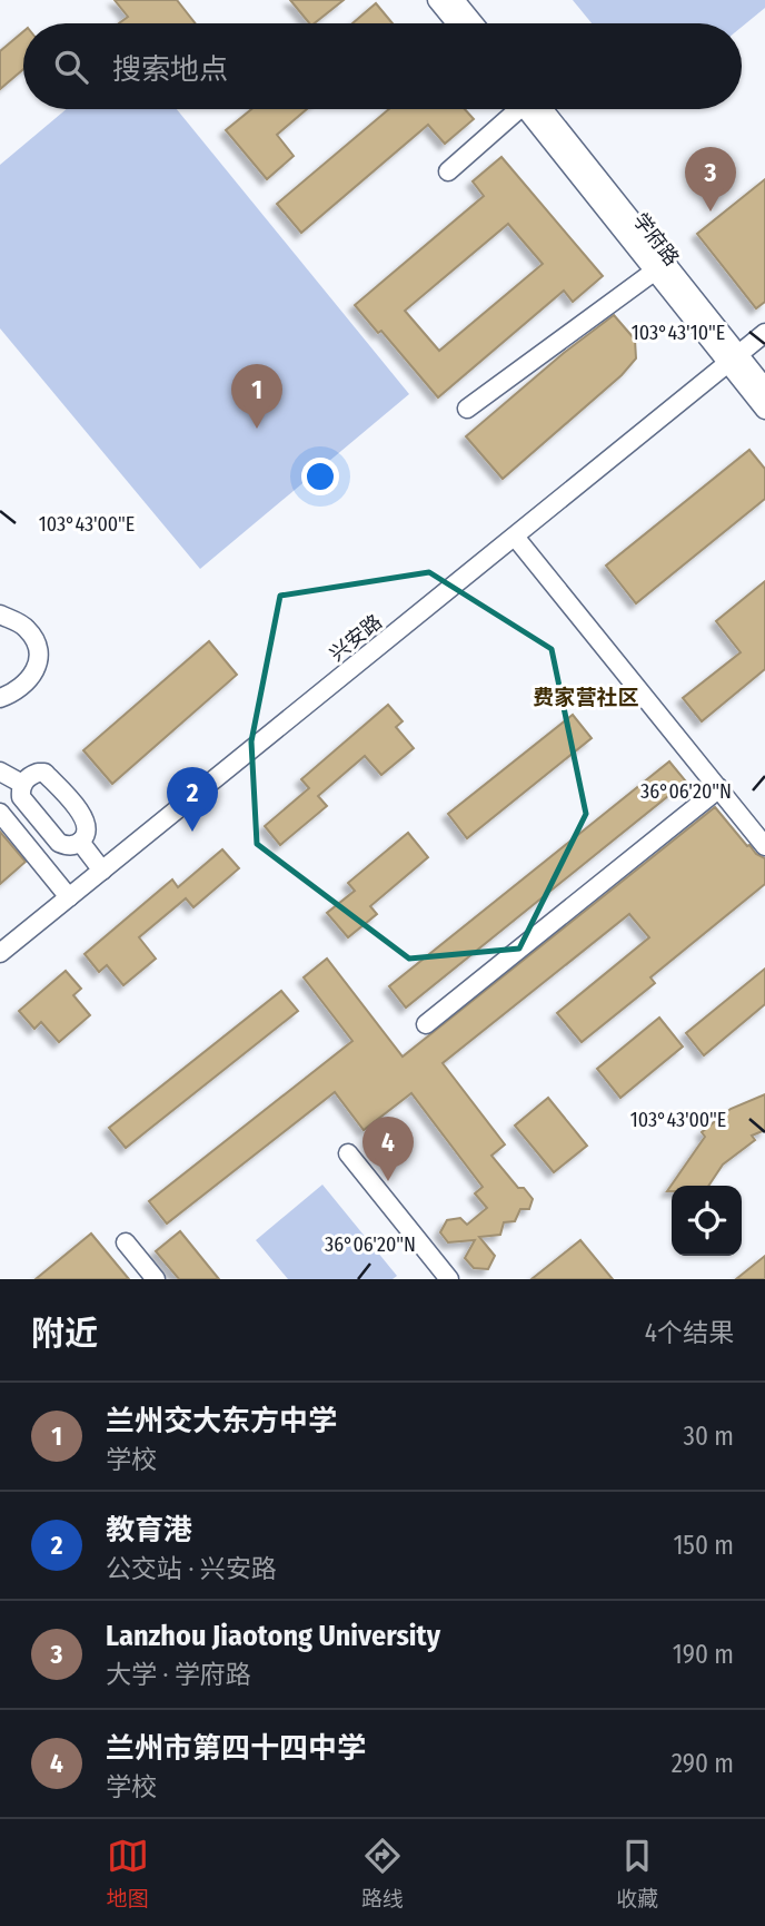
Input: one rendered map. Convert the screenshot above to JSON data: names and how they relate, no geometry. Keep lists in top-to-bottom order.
{
  "streets": {
    "street": ["学府路", "兴安路"]
  },
  "crossings": [
    ["学府路", "兴安路"]
  ],
  "districts": ["费家营社区"],
  "page": {
    "search": "搜索地点",
    "pins": [
      "3",
      "1",
      "2",
      "4"
    ],
    "heading": ["附近", "4个结果"],
    "list": [
      {
        "mark": "1",
        "name": "兰州交大东方中学",
        "note": "学校",
        "value": "30 m"
      },
      {
        "mark": "2",
        "name": "教育港",
        "note": "公交站 · 兴安路",
        "value": "150 m"
      },
      {
        "mark": "3",
        "name": "Lanzhou Jiaotong University",
        "note": "大学 · 学府路",
        "value": "190 m"
      },
      {
        "mark": "4",
        "name": "兰州市第四十四中学",
        "note": "学校",
        "value": "290 m"
      }
    ],
    "nav": ["地图", "路线", "收藏"]
  },
  "coordinates": ["103°43'10\"E", "103°43'00\"E", "36°06'20\"N"]
}
